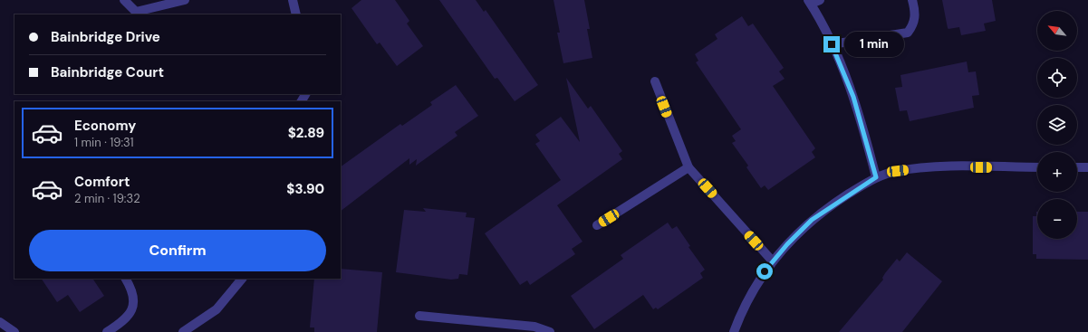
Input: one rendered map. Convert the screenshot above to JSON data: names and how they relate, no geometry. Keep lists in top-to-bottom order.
{
  "north": "top left",
  "page": {
    "map_buttons": ["+", "−"],
    "banner": ["Bainbridge Drive", "Bainbridge Court"],
    "bubble": "1 min",
    "list": [
      {
        "name": "Economy",
        "note": "1 min · 19:31",
        "value": "$2.89"
      },
      {
        "name": "Comfort",
        "note": "2 min · 19:32",
        "value": "$3.90"
      }
    ],
    "buttons": "Confirm"
  }
}
